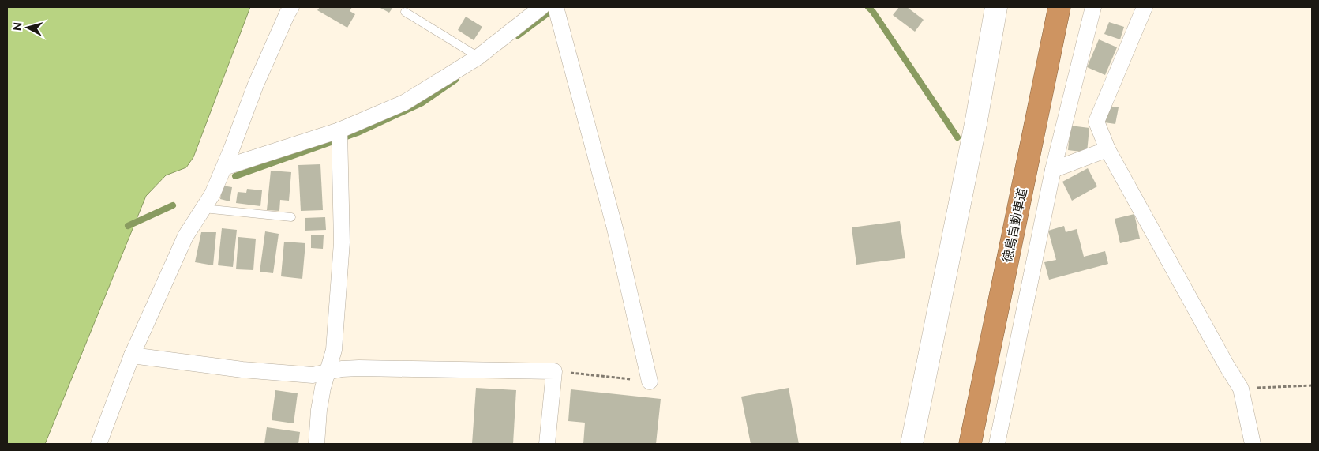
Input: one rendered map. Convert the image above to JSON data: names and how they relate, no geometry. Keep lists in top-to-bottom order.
{
  "streets": {
    "highway": ["徳島自動車道"]
  },
  "north": "left"
}
